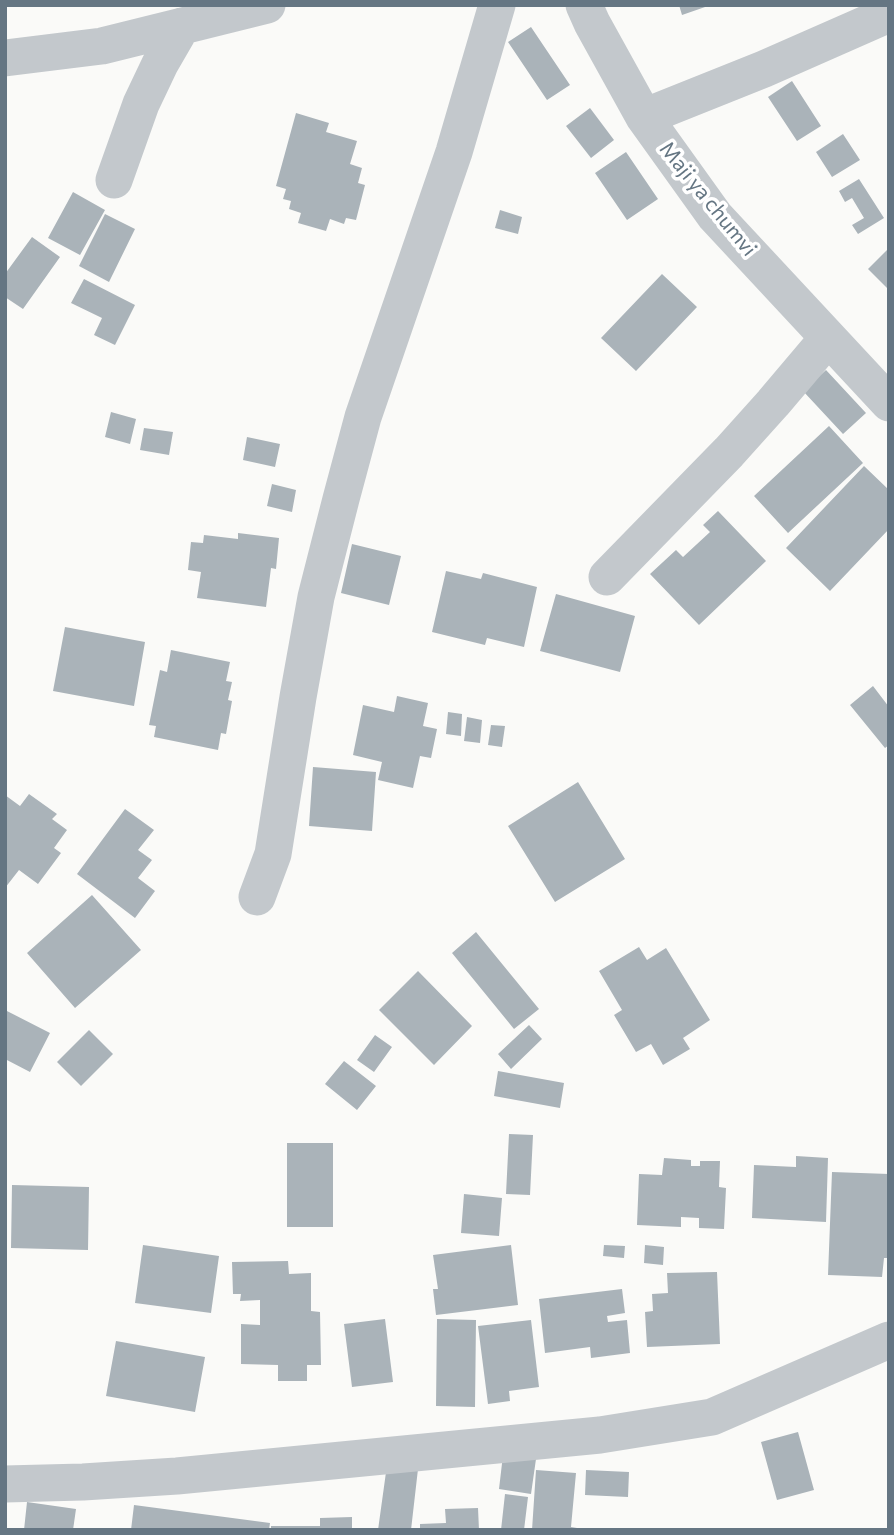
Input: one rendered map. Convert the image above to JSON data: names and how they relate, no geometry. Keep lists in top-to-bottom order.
{
  "streets": {
    "street": ["Maji ya chumvi"]
  }
}
